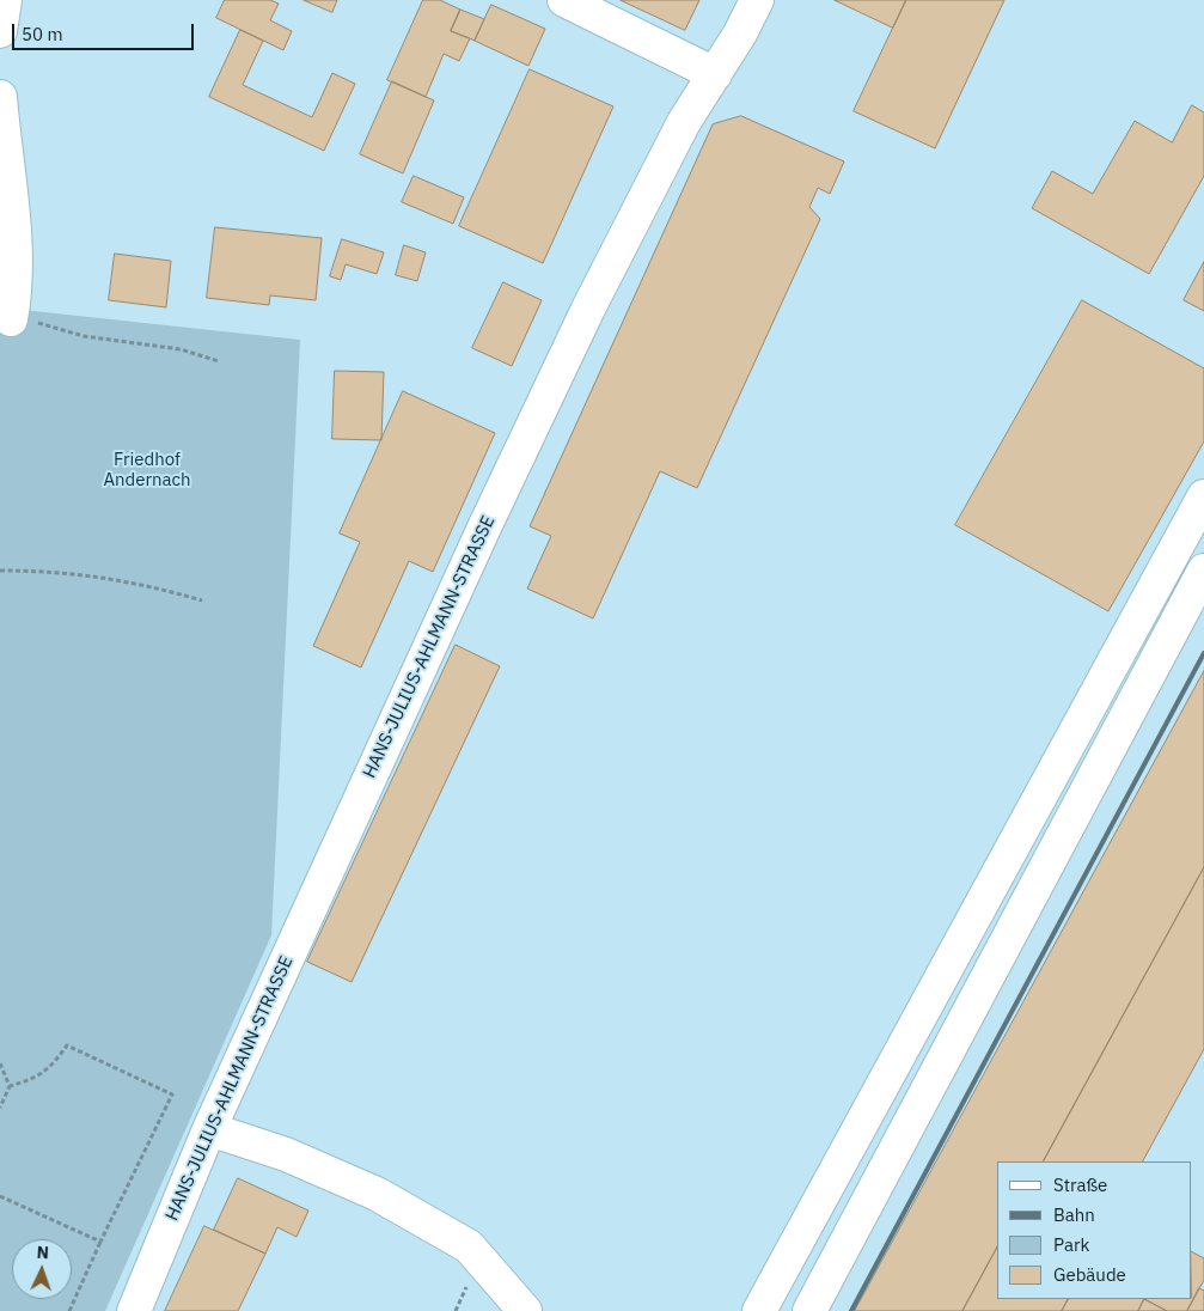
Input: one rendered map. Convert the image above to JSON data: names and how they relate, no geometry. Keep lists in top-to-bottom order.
{
  "streets": {
    "street": ["HANS-JULIUS-AHLMANN-STRASSE"]
  },
  "parks": ["Friedhof Andernach"],
  "legend": [
    "Straße",
    "Bahn",
    "Park",
    "Gebäude"
  ],
  "scale_bar": "50 m",
  "north": "top"
}
